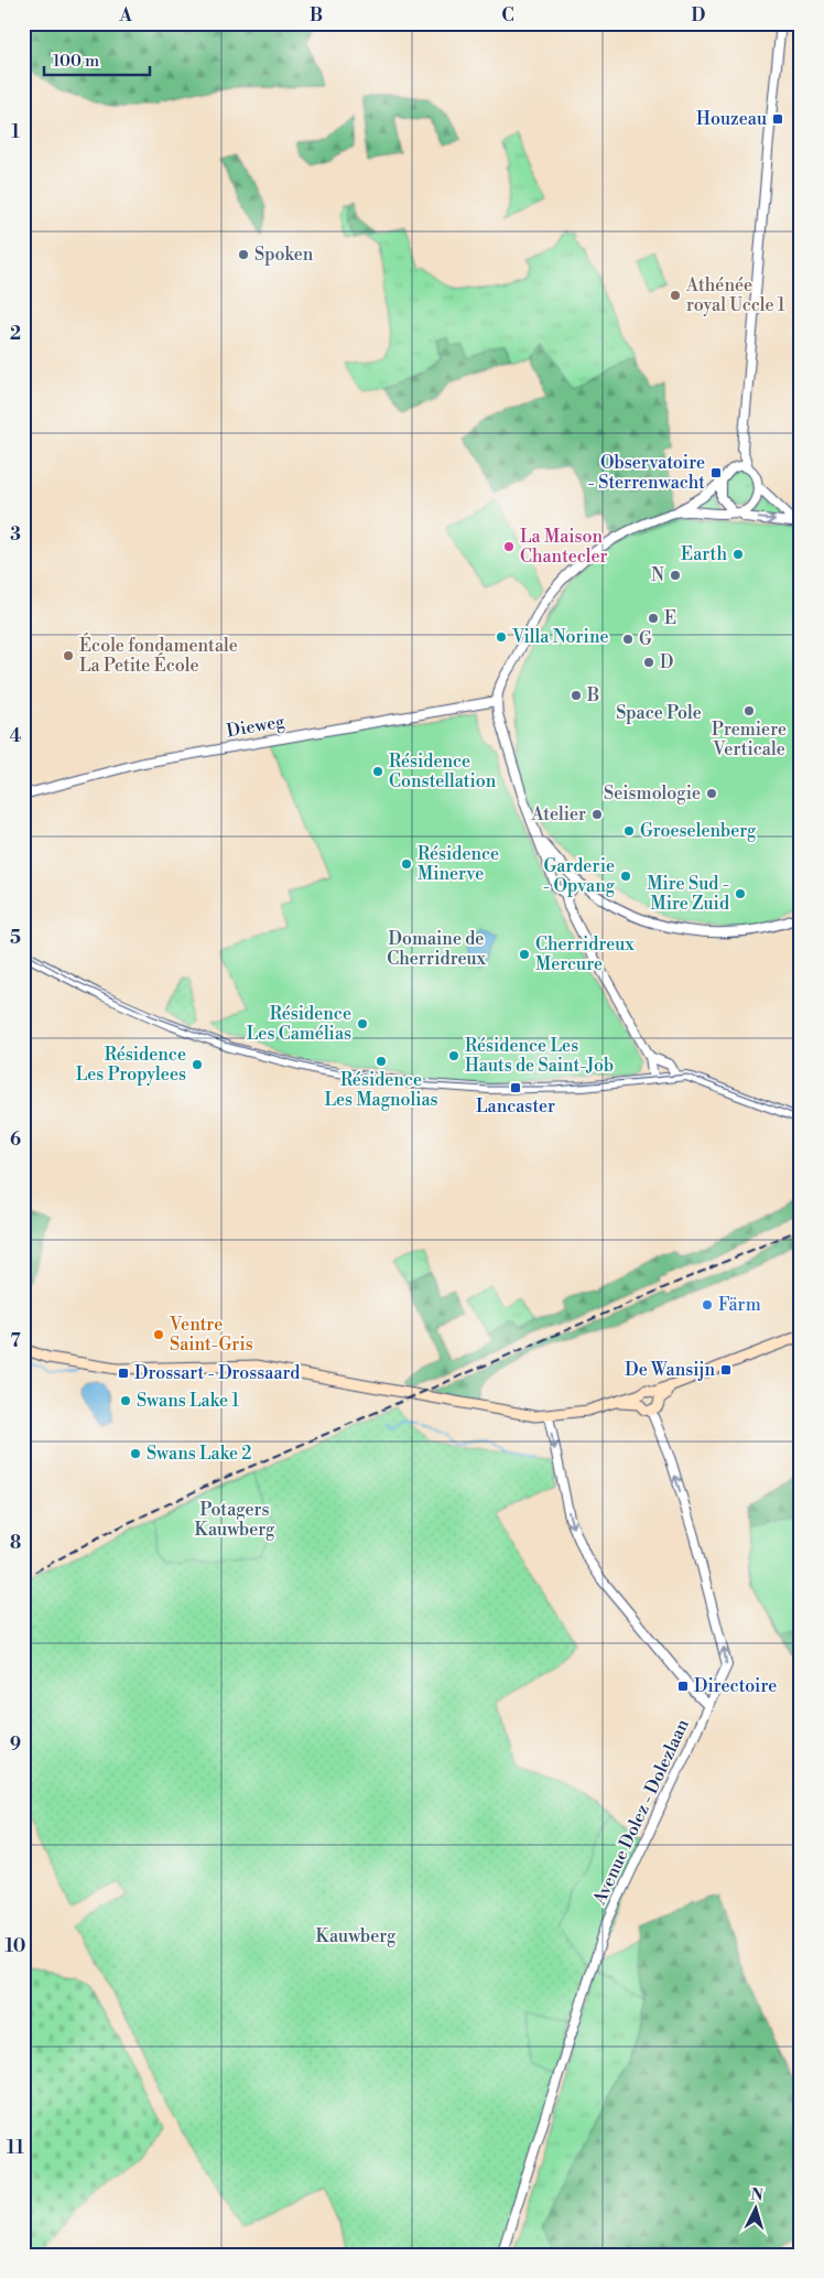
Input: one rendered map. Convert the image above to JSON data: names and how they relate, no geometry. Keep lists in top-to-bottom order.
{
  "streets": {
    "street": ["Dieweg", "Avenue Dolez - Dolezlaan"]
  },
  "parks": [
    "Space Pole",
    "Domaine de Cherridreux",
    "Potagers Kauwberg",
    "Kauwberg"
  ],
  "places": {
    "transit": [
      "Houzeau",
      "Observatoire - Sterrenwacht",
      "Lancaster",
      "De Wansijn",
      "Drossart - Drossaard",
      "Directoire"
    ],
    "other": [
      "Spoken",
      "Athénée royal Uccle 1",
      "La Maison Chantecler",
      "Earth",
      "N",
      "E",
      "Villa Norine",
      "G",
      "École fondamentale La Petite École",
      "D",
      "B",
      "Premiere Verticale",
      "Résidence Constellation",
      "Seismologie",
      "Atelier",
      "Groeselenberg",
      "Résidence Minerve",
      "Garderie - Opvang",
      "Mire Sud - Mire Zuid",
      "Cherridreux Mercure",
      "Résidence Les Camélias",
      "Résidence Les Hauts de Saint-Job",
      "Résidence Les Magnolias",
      "Résidence Les Propylees",
      "Färm",
      "Ventre Saint-Gris",
      "Swans Lake 1",
      "Swans Lake 2"
    ]
  },
  "scale_bar": "100 m",
  "north": "top",
  "grid": {
    "columns": [
      "A",
      "B",
      "C",
      "D"
    ],
    "rows": [
      "1",
      "2",
      "3",
      "4",
      "5",
      "6",
      "7",
      "8",
      "9",
      "10",
      "11"
    ]
  }
}
